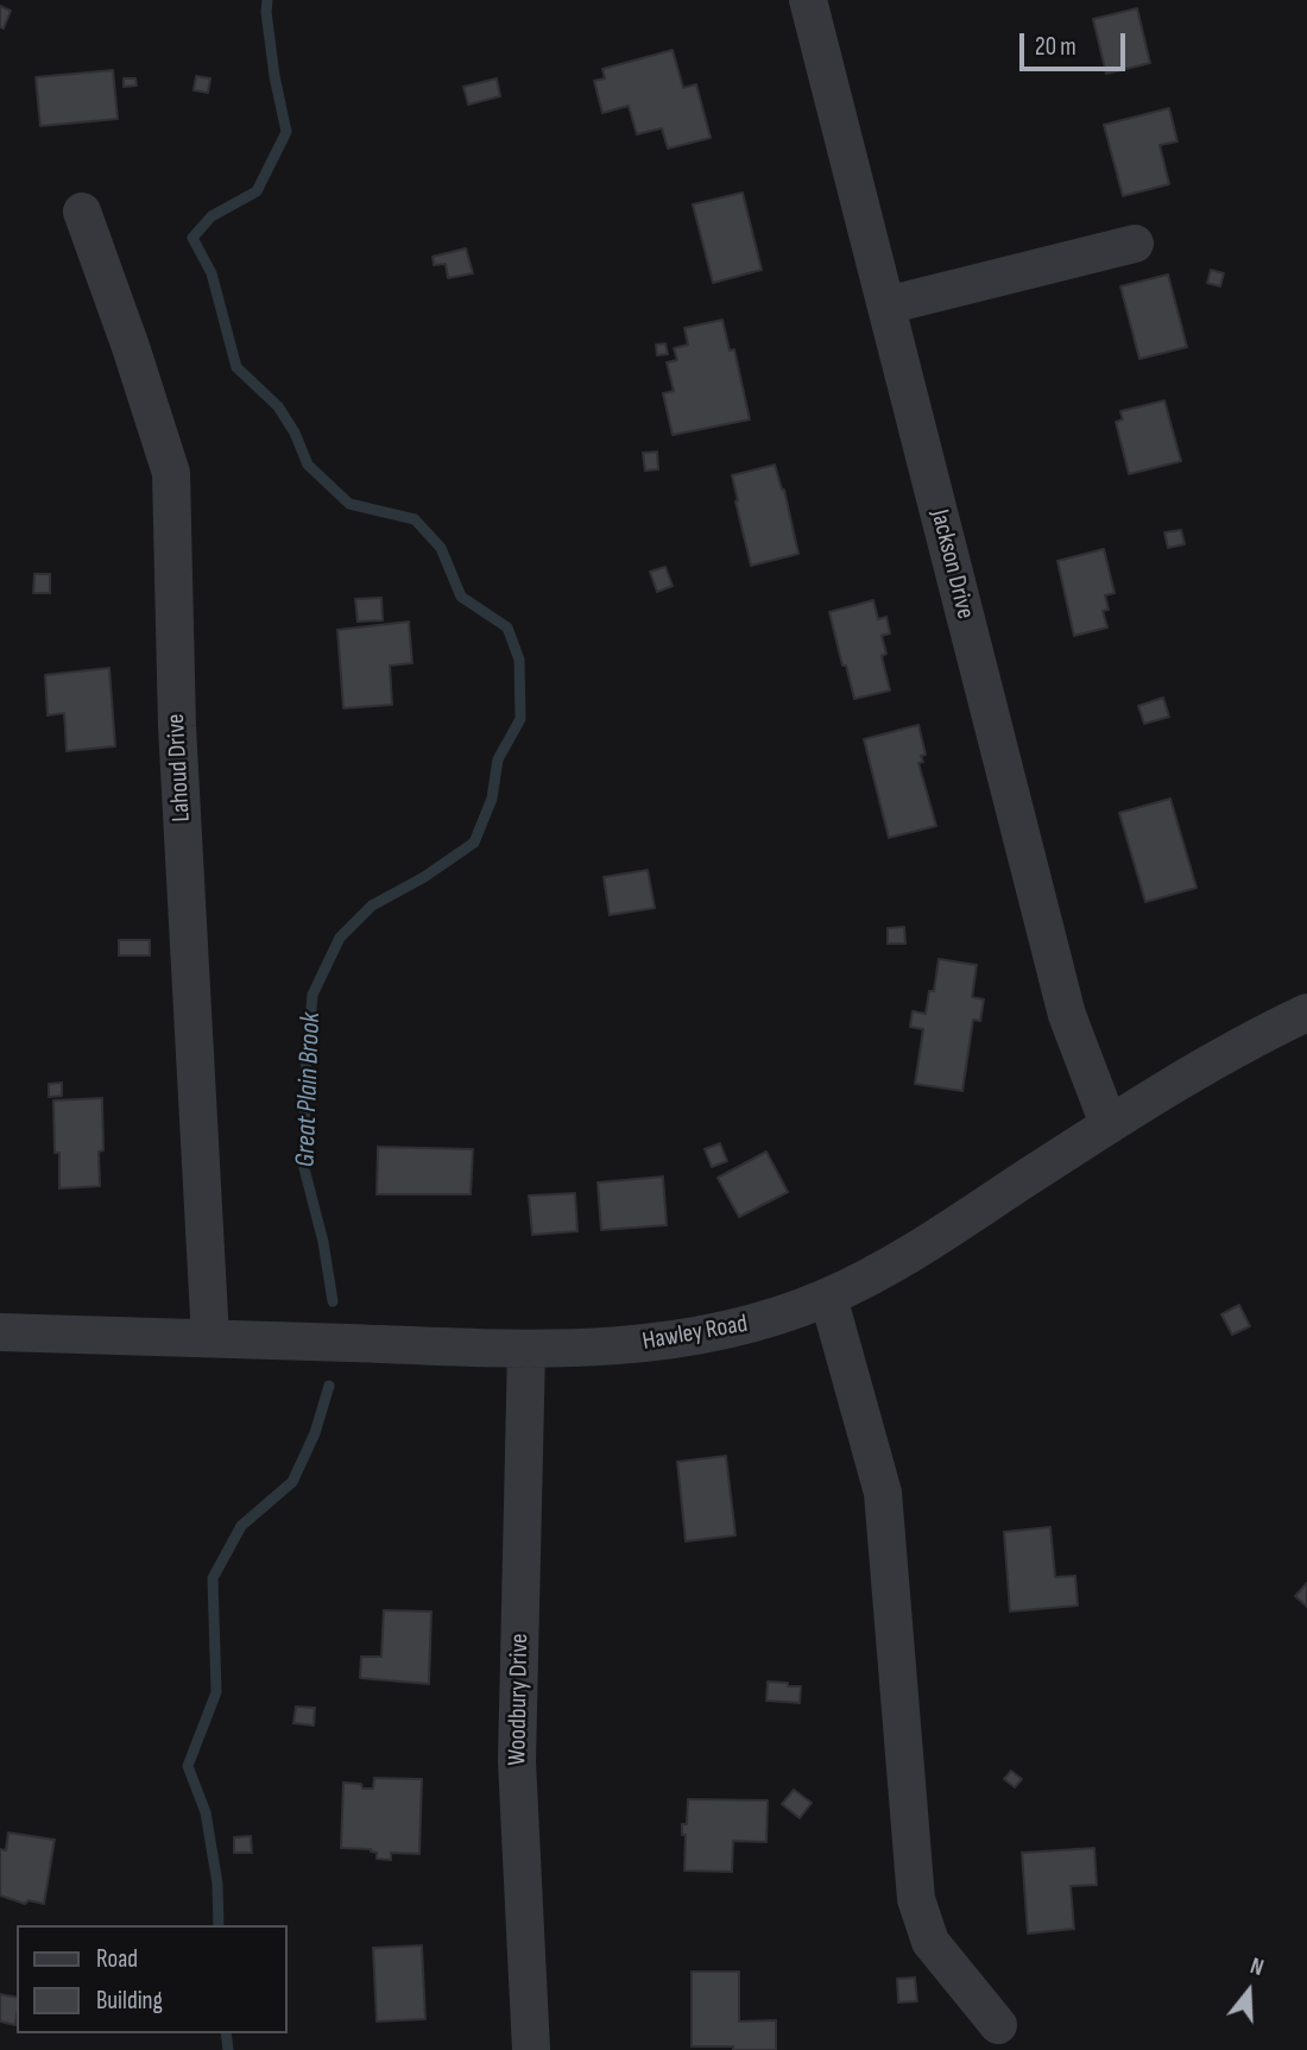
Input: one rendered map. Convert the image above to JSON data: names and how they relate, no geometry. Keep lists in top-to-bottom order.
{
  "streets": {
    "street": [
      "Jackson Drive",
      "Lahoud Drive",
      "Hawley Road",
      "Woodbury Drive"
    ]
  },
  "crossings": [
    ["Jackson Drive", "Hawley Road"],
    ["Lahoud Drive", "Hawley Road"],
    ["Hawley Road", "Woodbury Drive"]
  ],
  "water": ["Great Plain Brook"],
  "legend": ["Road", "Building"],
  "scale_bar": "20 m",
  "north": "top"
}
